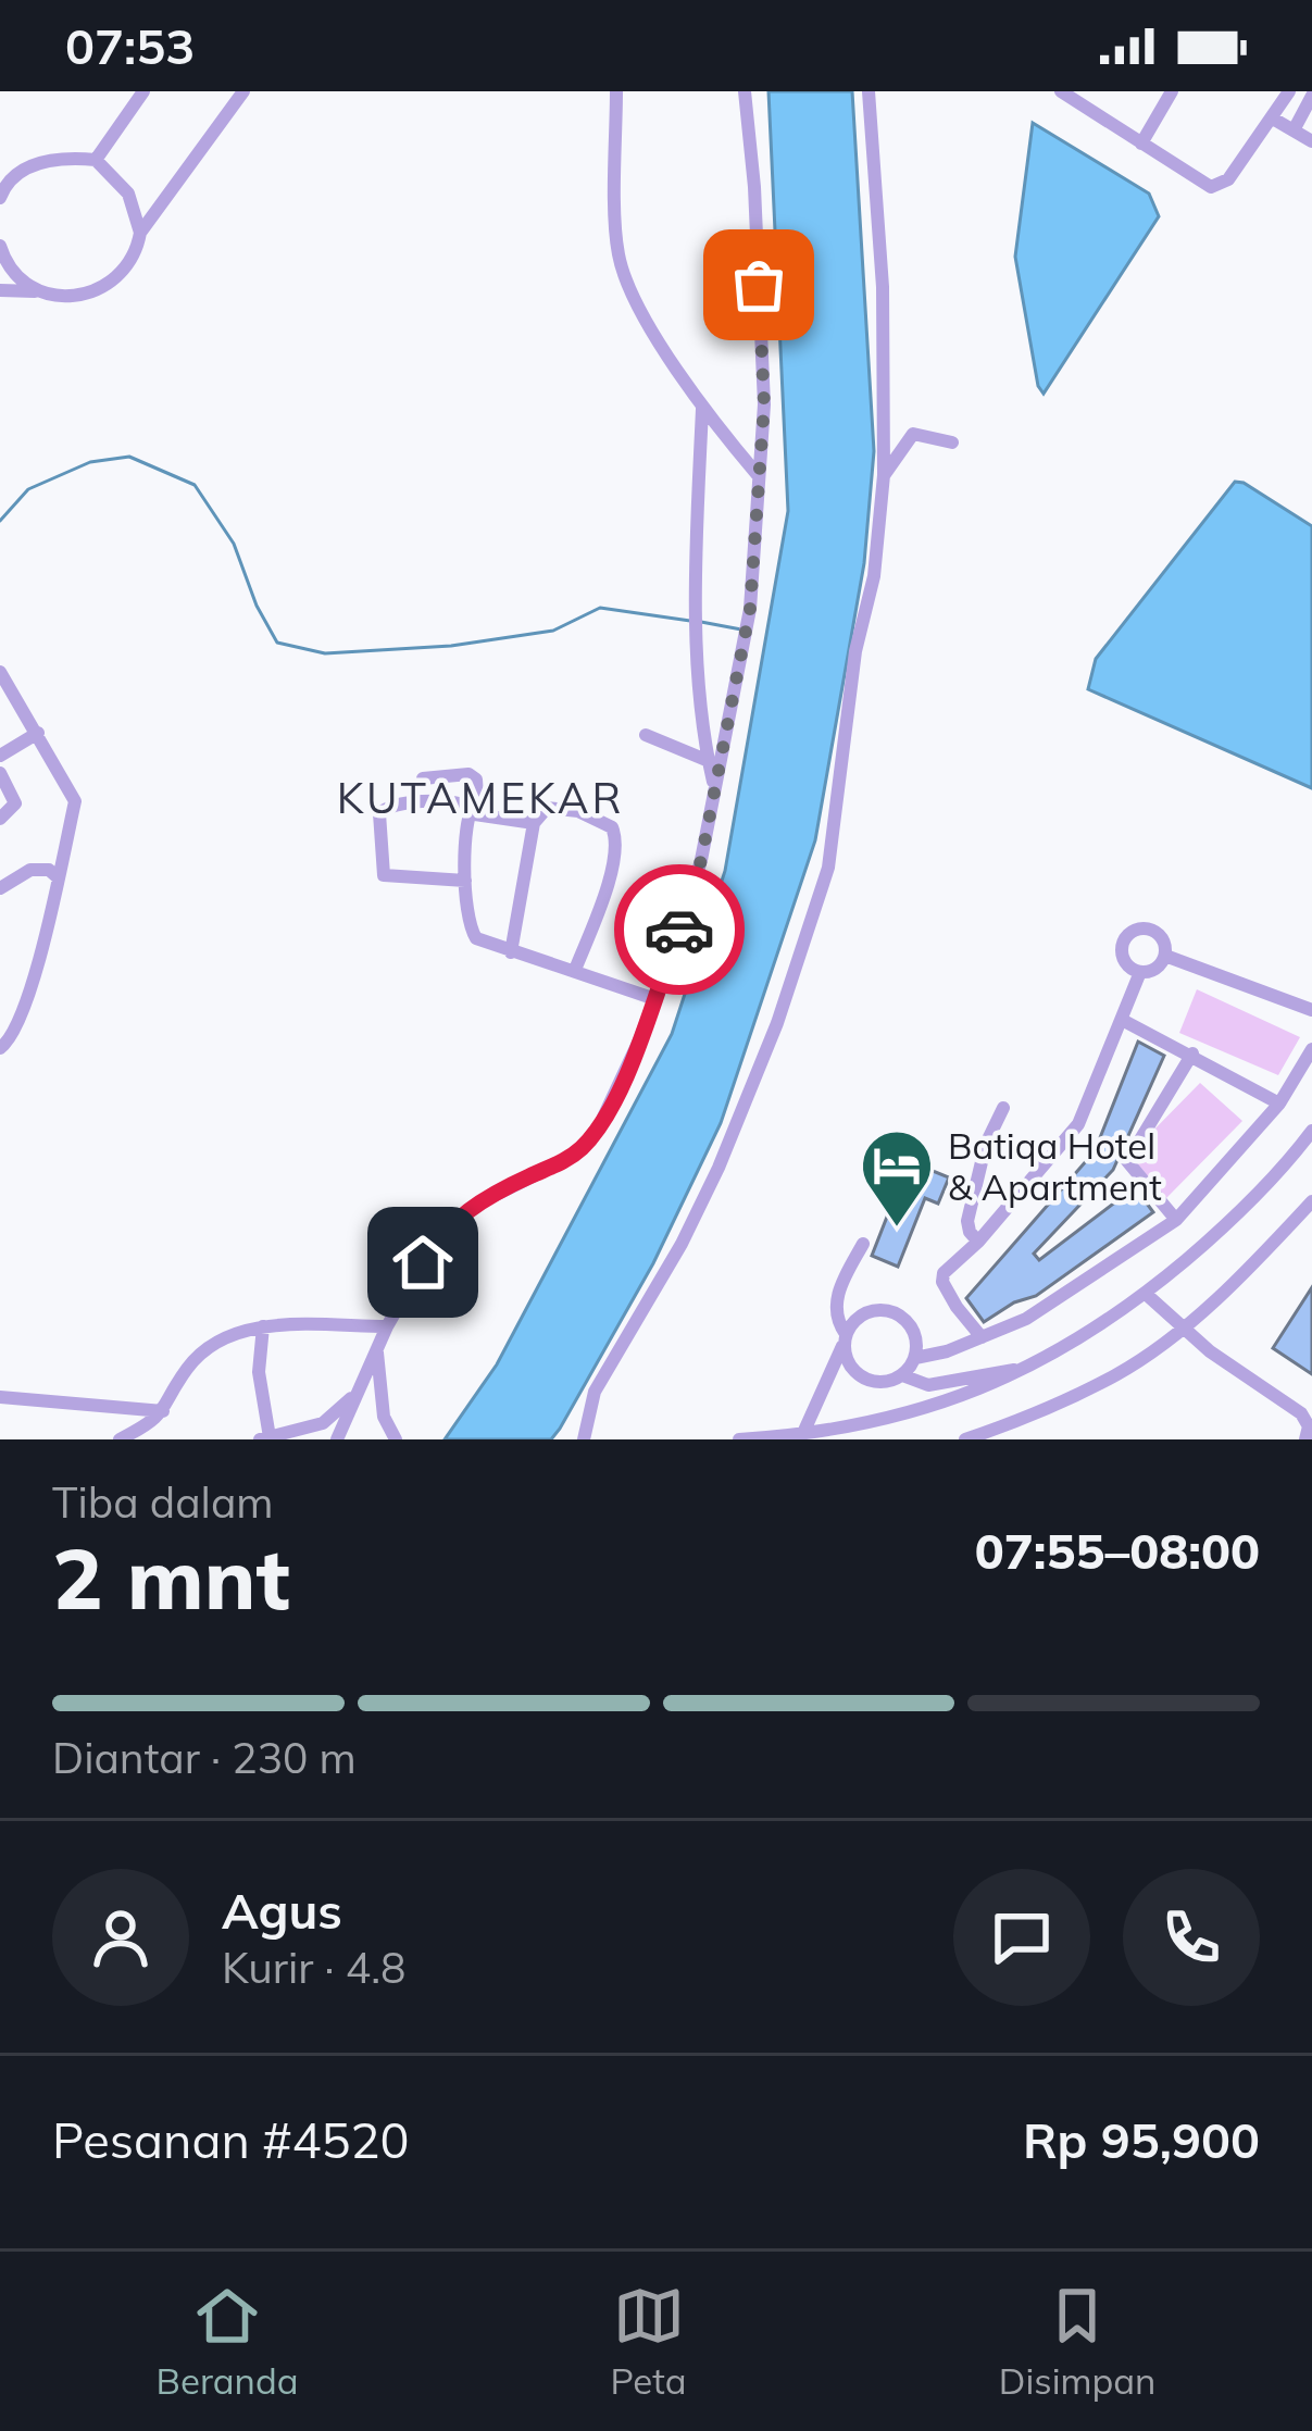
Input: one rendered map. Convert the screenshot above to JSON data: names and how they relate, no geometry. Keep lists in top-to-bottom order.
{
  "districts": ["KUTAMEKAR"],
  "places": {
    "hotel": ["Batiqa Hotel & Apartment"]
  },
  "page": {
    "status": "07:53",
    "heading": ["2 mnt", "Tiba dalam", "07:55–08:00"],
    "panel": [
      "Agus",
      "Kurir · 4.8",
      "Pesanan #4520",
      "Rp 95,900"
    ],
    "bar": "Diantar · 230 m",
    "tabs": ["Beranda", "Peta", "Disimpan"]
  }
}
